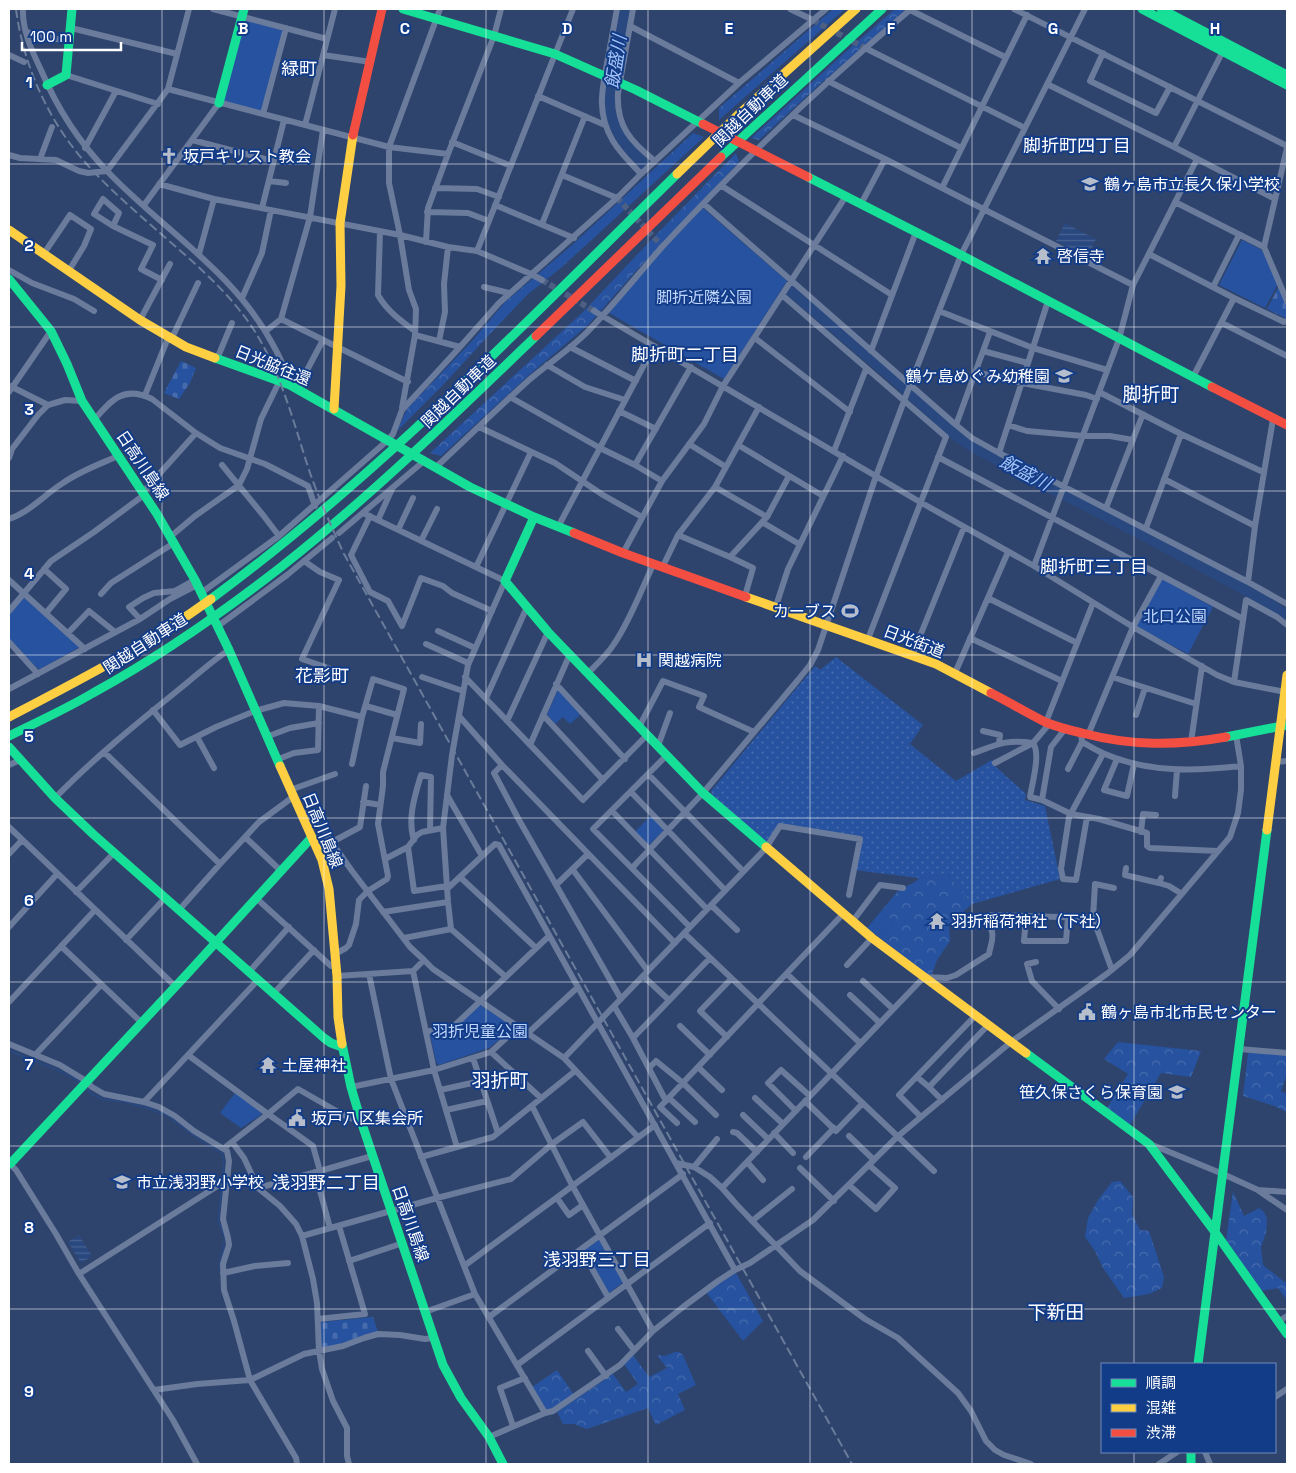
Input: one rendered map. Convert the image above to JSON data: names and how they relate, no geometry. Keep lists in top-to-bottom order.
{
  "streets": {
    "main road": [
      "関越自動車道",
      "日光脇往還",
      "日高川島線",
      "日光街道"
    ]
  },
  "crossings": [
    ["日光脇往還", "日光街道"]
  ],
  "districts": [
    "緑町",
    "脚折町四丁目",
    "脚折町二丁目",
    "脚折町",
    "脚折町三丁目",
    "花影町",
    "羽折町",
    "浅羽野二丁目",
    "浅羽野三丁目",
    "下新田"
  ],
  "water": ["飯盛川"],
  "parks": ["脚折近隣公園", "北口公園", "羽折児童公園"],
  "places": {
    "church": ["坂戸キリスト教会"],
    "school or university": [
      "鶴ヶ島市立長久保小学校",
      "鶴ケ島めぐみ幼稚園",
      "笹久保さくら保育園",
      "市立浅羽野小学校"
    ],
    "temple": ["啓信寺", "羽折稲荷神社（下社）", "土屋神社"],
    "sports": ["カーブス"],
    "hospital": ["関越病院"],
    "public building": ["鶴ヶ島市北市民センター", "坂戸八区集会所"]
  },
  "legend": ["順調", "混雑", "渋滞"],
  "scale_bar": "100 m",
  "grid": {
    "columns": [
      "B",
      "C",
      "D",
      "E",
      "F",
      "G",
      "H"
    ],
    "rows": [
      "1",
      "2",
      "3",
      "4",
      "5",
      "6",
      "7",
      "8",
      "9"
    ]
  }
}
